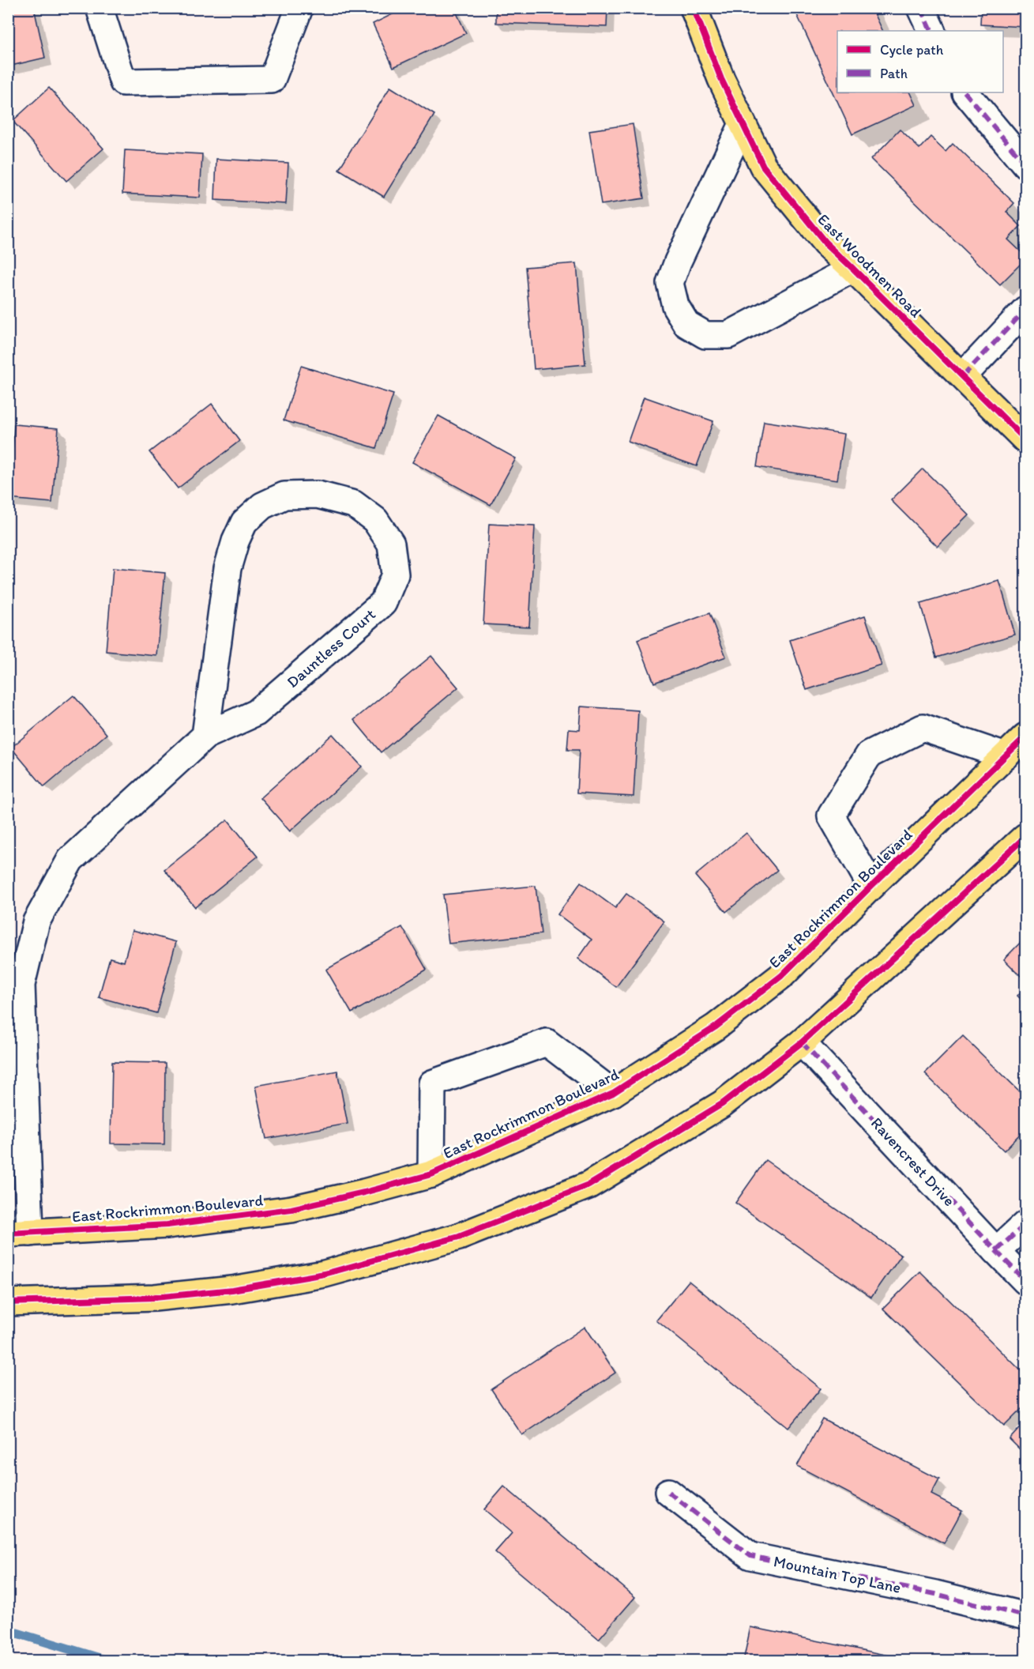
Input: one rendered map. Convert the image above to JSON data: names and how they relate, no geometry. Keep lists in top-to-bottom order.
{
  "streets": {
    "main road": ["East Woodmen Road", "East Rockrimmon Boulevard"],
    "street": ["Dauntless Court", "Ravencrest Drive", "Mountain Top Lane"]
  },
  "crossings": [
    ["Dauntless Court", "East Rockrimmon Boulevard"]
  ],
  "legend": ["Cycle path", "Path"]
}
